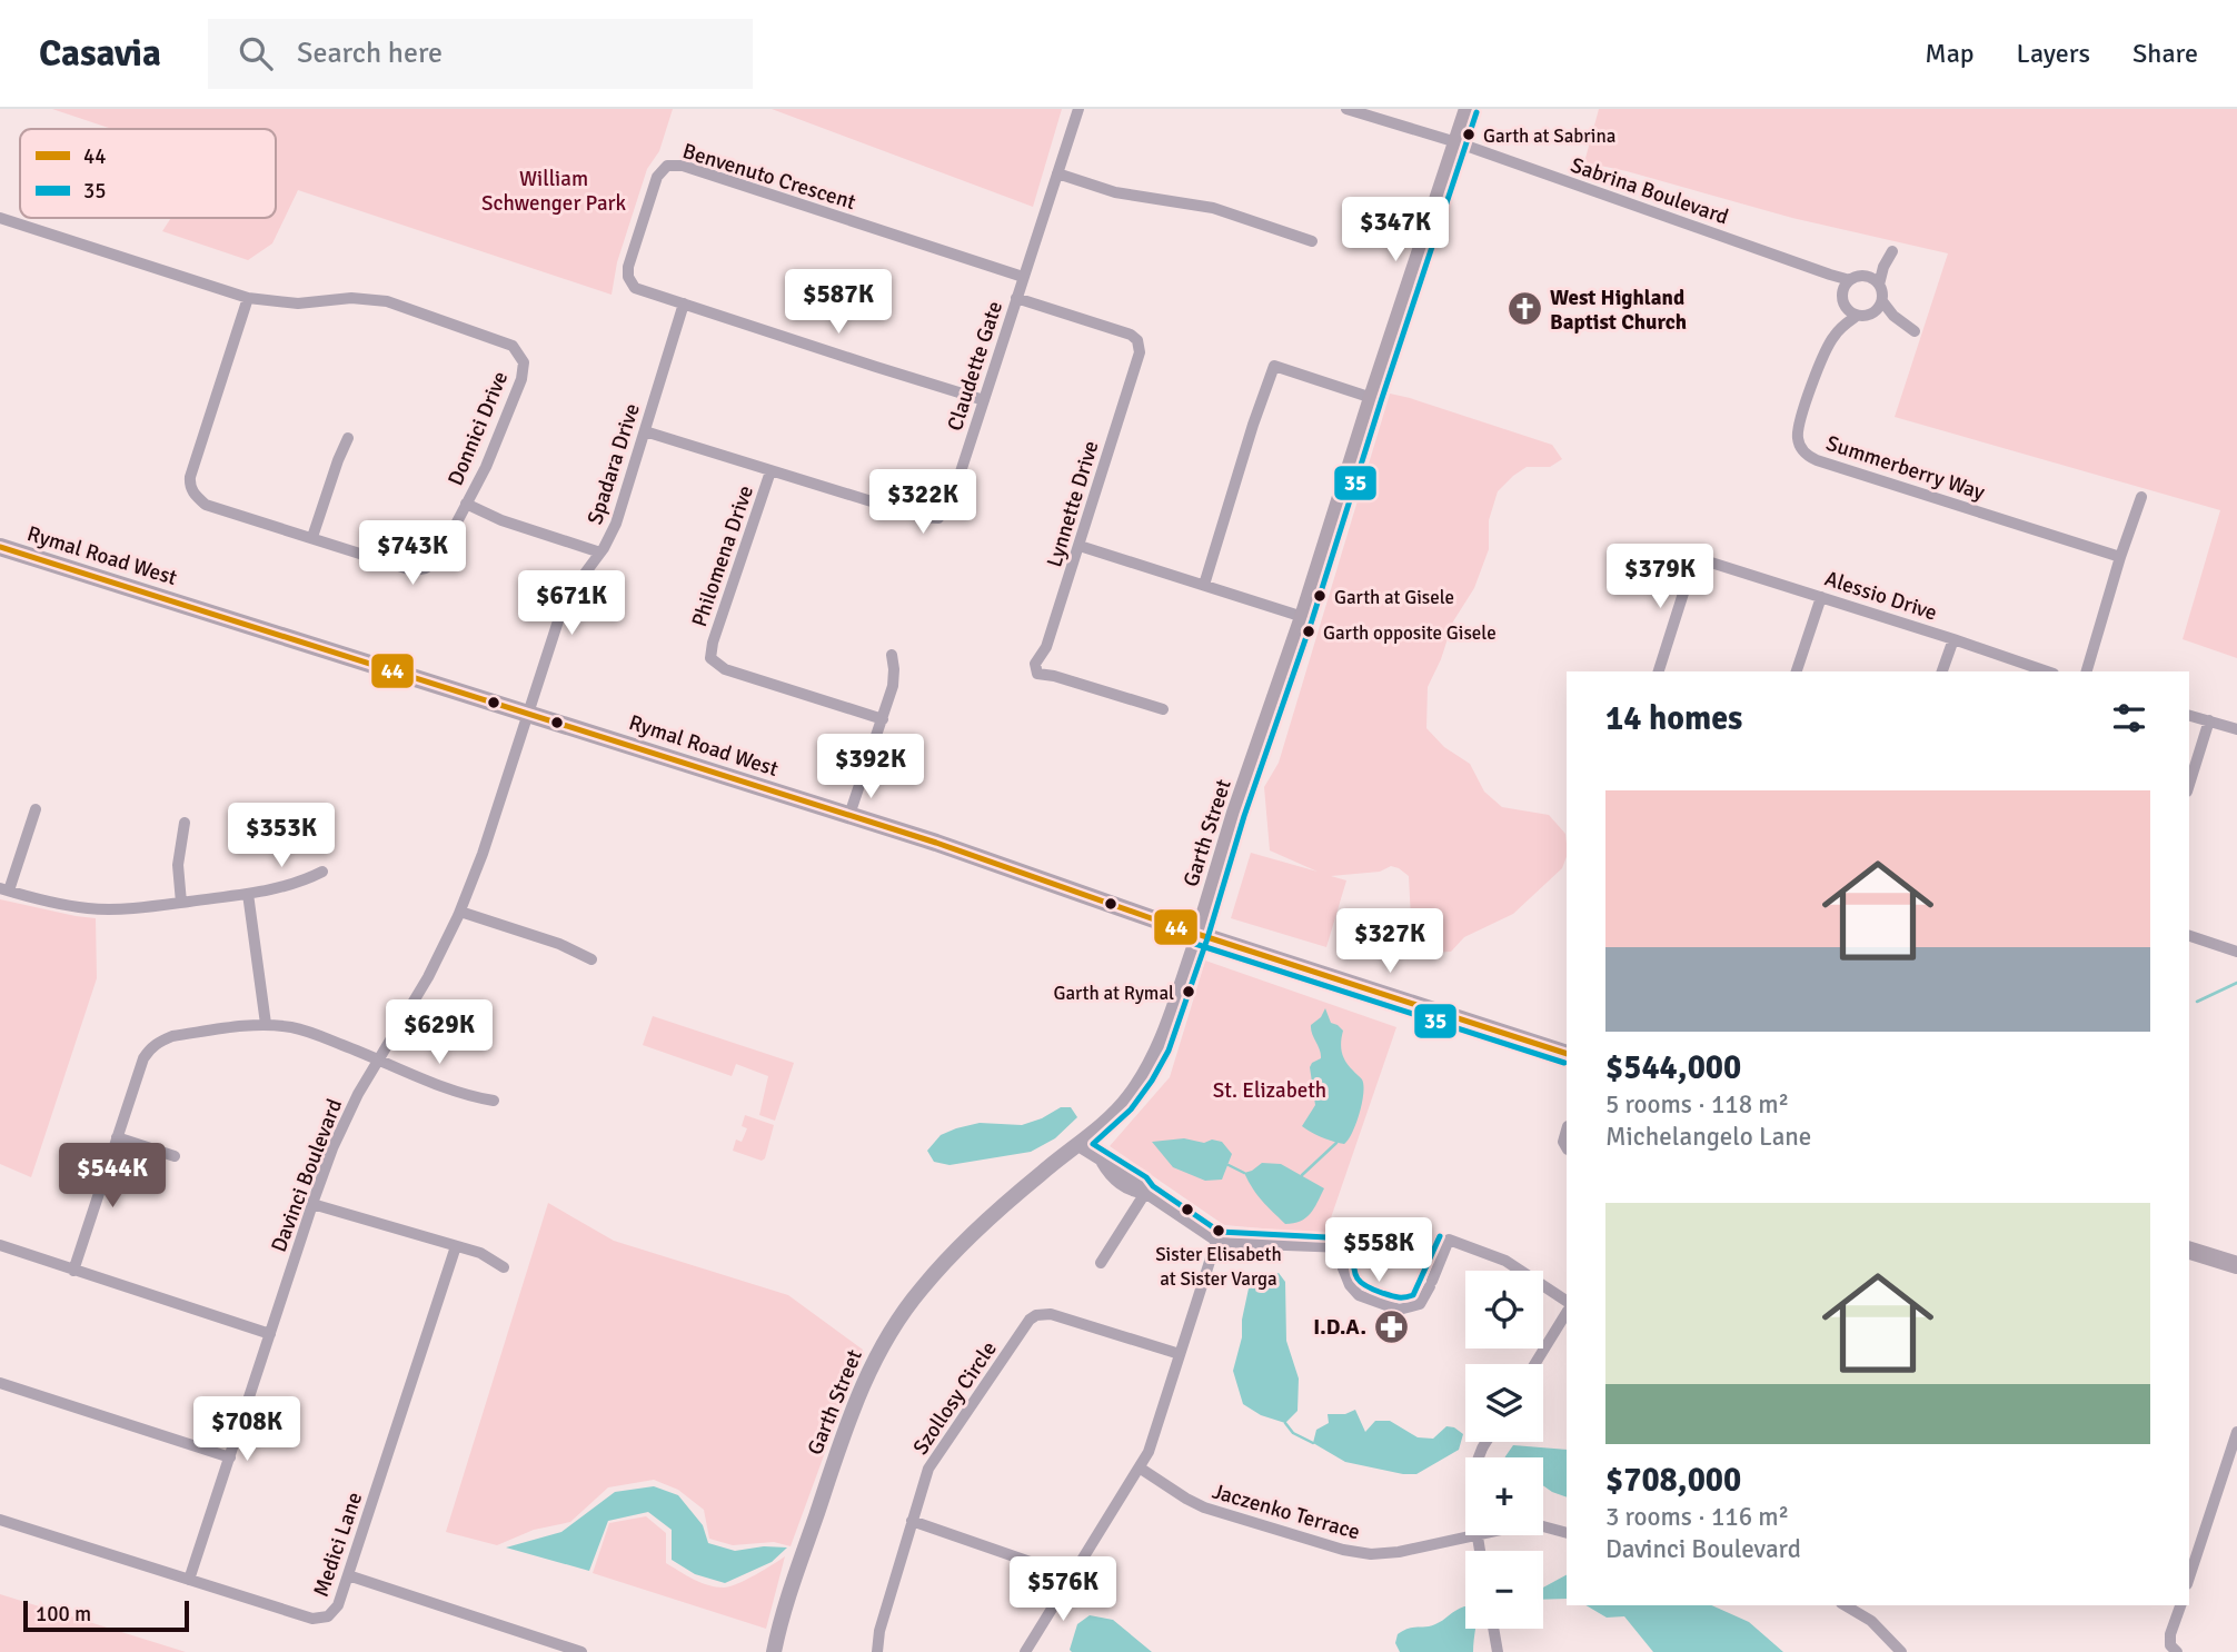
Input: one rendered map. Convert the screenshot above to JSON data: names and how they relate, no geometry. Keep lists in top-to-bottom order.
{
  "streets": {
    "main road": ["Rymal Road West", "Garth Street"],
    "street": [
      "Benvenuto Crescent",
      "Sabrina Boulevard",
      "Claudette Gate",
      "Donnici Drive",
      "Spadara Drive",
      "Summerberry Way",
      "Lynnette Drive",
      "Philomena Drive",
      "Alessio Drive",
      "Davinci Boulevard",
      "Szollosy Circle",
      "Jaczenko Terrace",
      "Medici Lane"
    ]
  },
  "crossings": [
    ["Benvenuto Crescent", "Claudette Gate"],
    ["Benvenuto Crescent", "Spadara Drive"],
    ["Sabrina Boulevard", "Summerberry Way"],
    ["Sabrina Boulevard", "Garth Street"],
    ["Claudette Gate", "Spadara Drive"],
    ["Claudette Gate", "Lynnette Drive"],
    ["Claudette Gate", "Philomena Drive"],
    ["Spadara Drive", "Rymal Road West"],
    ["Spadara Drive", "Davinci Boulevard"],
    ["Rymal Road West", "Garth Street"],
    ["Rymal Road West", "Davinci Boulevard"],
    ["Davinci Boulevard", "Medici Lane"]
  ],
  "parks": ["William Schwenger Park", "St. Elizabeth"],
  "places": {
    "other": [
      "Garth at Sabrina",
      "Garth at Gisele",
      "Garth opposite Gisele",
      "Garth at Rymal",
      "Sister Elisabeth at Sister Varga"
    ],
    "church": ["West Highland Baptist Church"],
    "pharmacy": ["I.D.A."]
  },
  "lines": ["transit line 35", "transit line 44"],
  "legend": ["44", "35"],
  "scale_bar": "100 m",
  "page": {
    "header": "Casavia",
    "search": "Search here",
    "nav": ["Map", "Layers", "Share"],
    "price": [
      "$347K",
      "$587K",
      "$322K",
      "$743K",
      "$379K",
      "$671K",
      "$392K",
      "$353K",
      "$327K",
      "$629K",
      "$544K",
      "$558K",
      "$708K",
      "$576K"
    ],
    "heading": "14 homes",
    "list": [
      {
        "name": "$544,000",
        "note": "5 rooms · 118 m² · Michelangelo Lane"
      },
      {
        "name": "$708,000",
        "note": "3 rooms · 116 m² · Davinci Boulevard"
      }
    ],
    "map_buttons": ["+", "−"],
    "scale": "100 m"
  }
}
